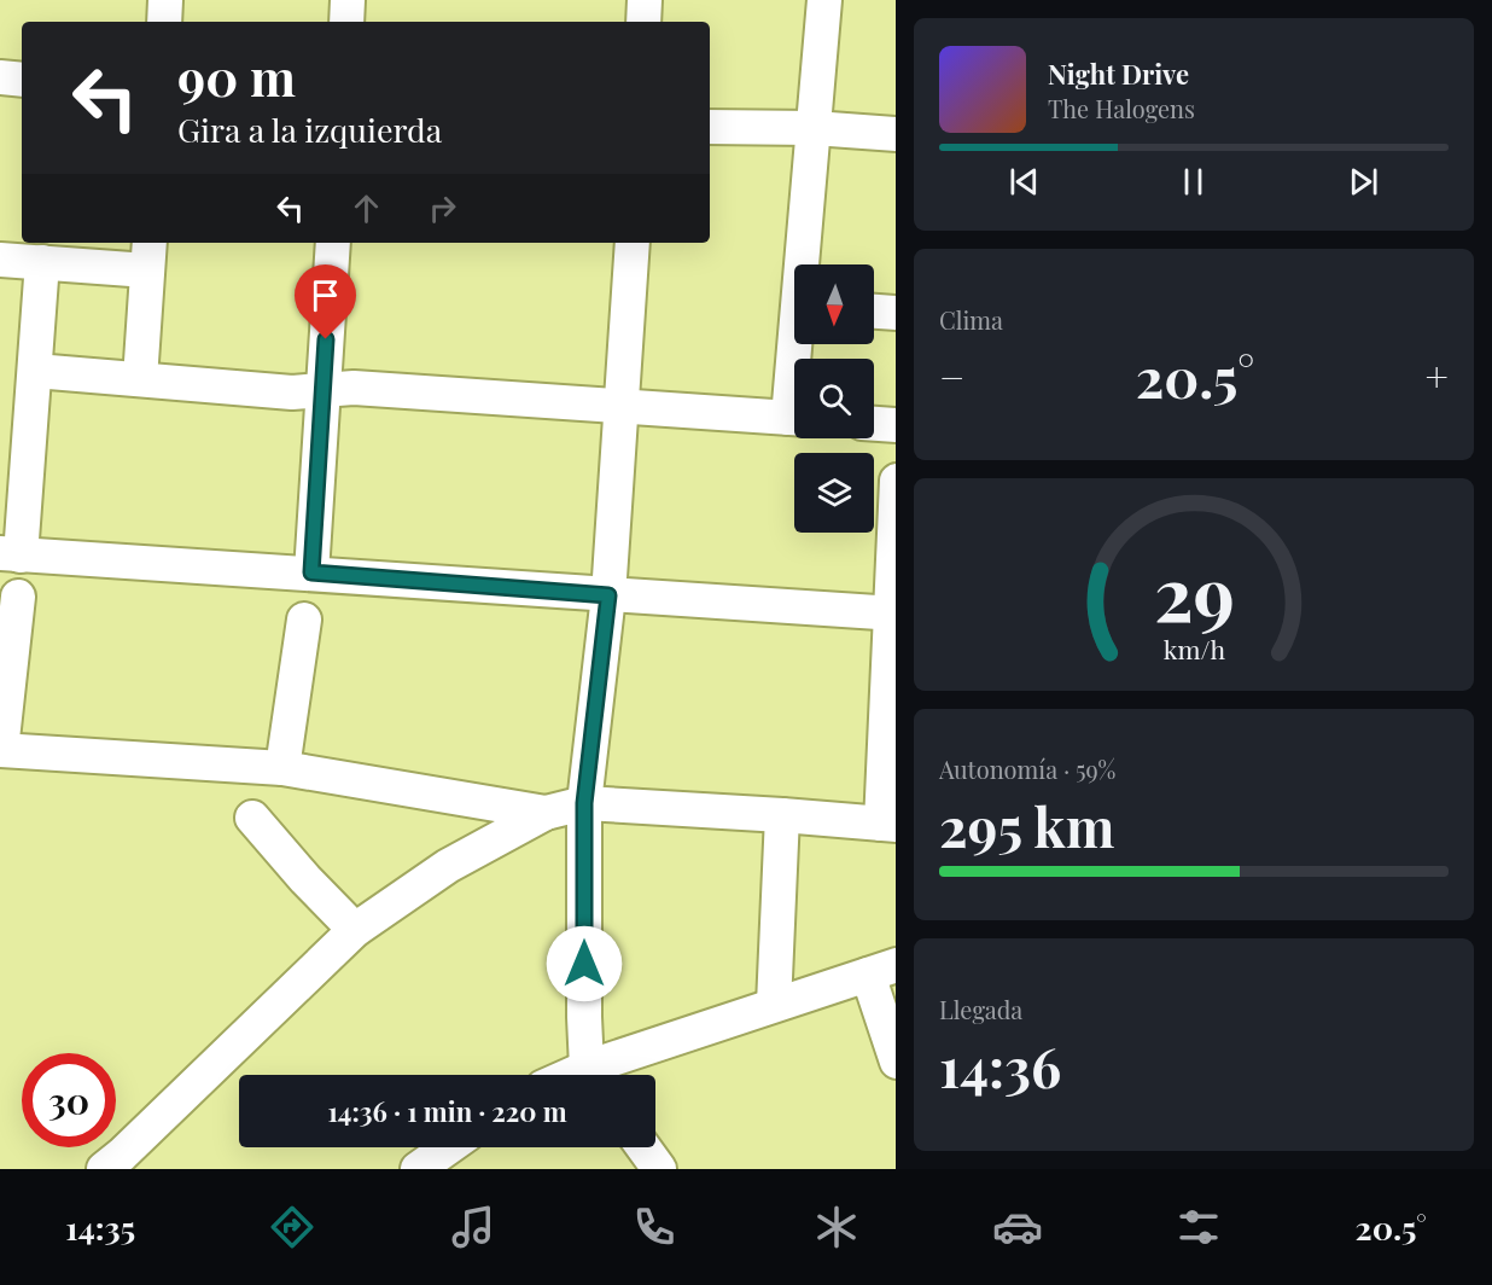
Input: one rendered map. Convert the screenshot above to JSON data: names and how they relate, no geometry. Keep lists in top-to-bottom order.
{
  "north": "bottom",
  "page": {
    "turn": ["90 m", "Gira a la izquierda"],
    "song": ["Night Drive", "The Halogens"],
    "tile": [
      "Clima",
      ["Autonomía · 59%", "295 km"],
      ["Llegada", "14:36"]
    ],
    "heat": ["−", "20.5°", "+"],
    "limit": "30",
    "trip": "14:36 · 1 min · 220 m",
    "tabs": ["14:35", "20.5°"],
    "gauge": ["29", "km/h"]
  }
}
